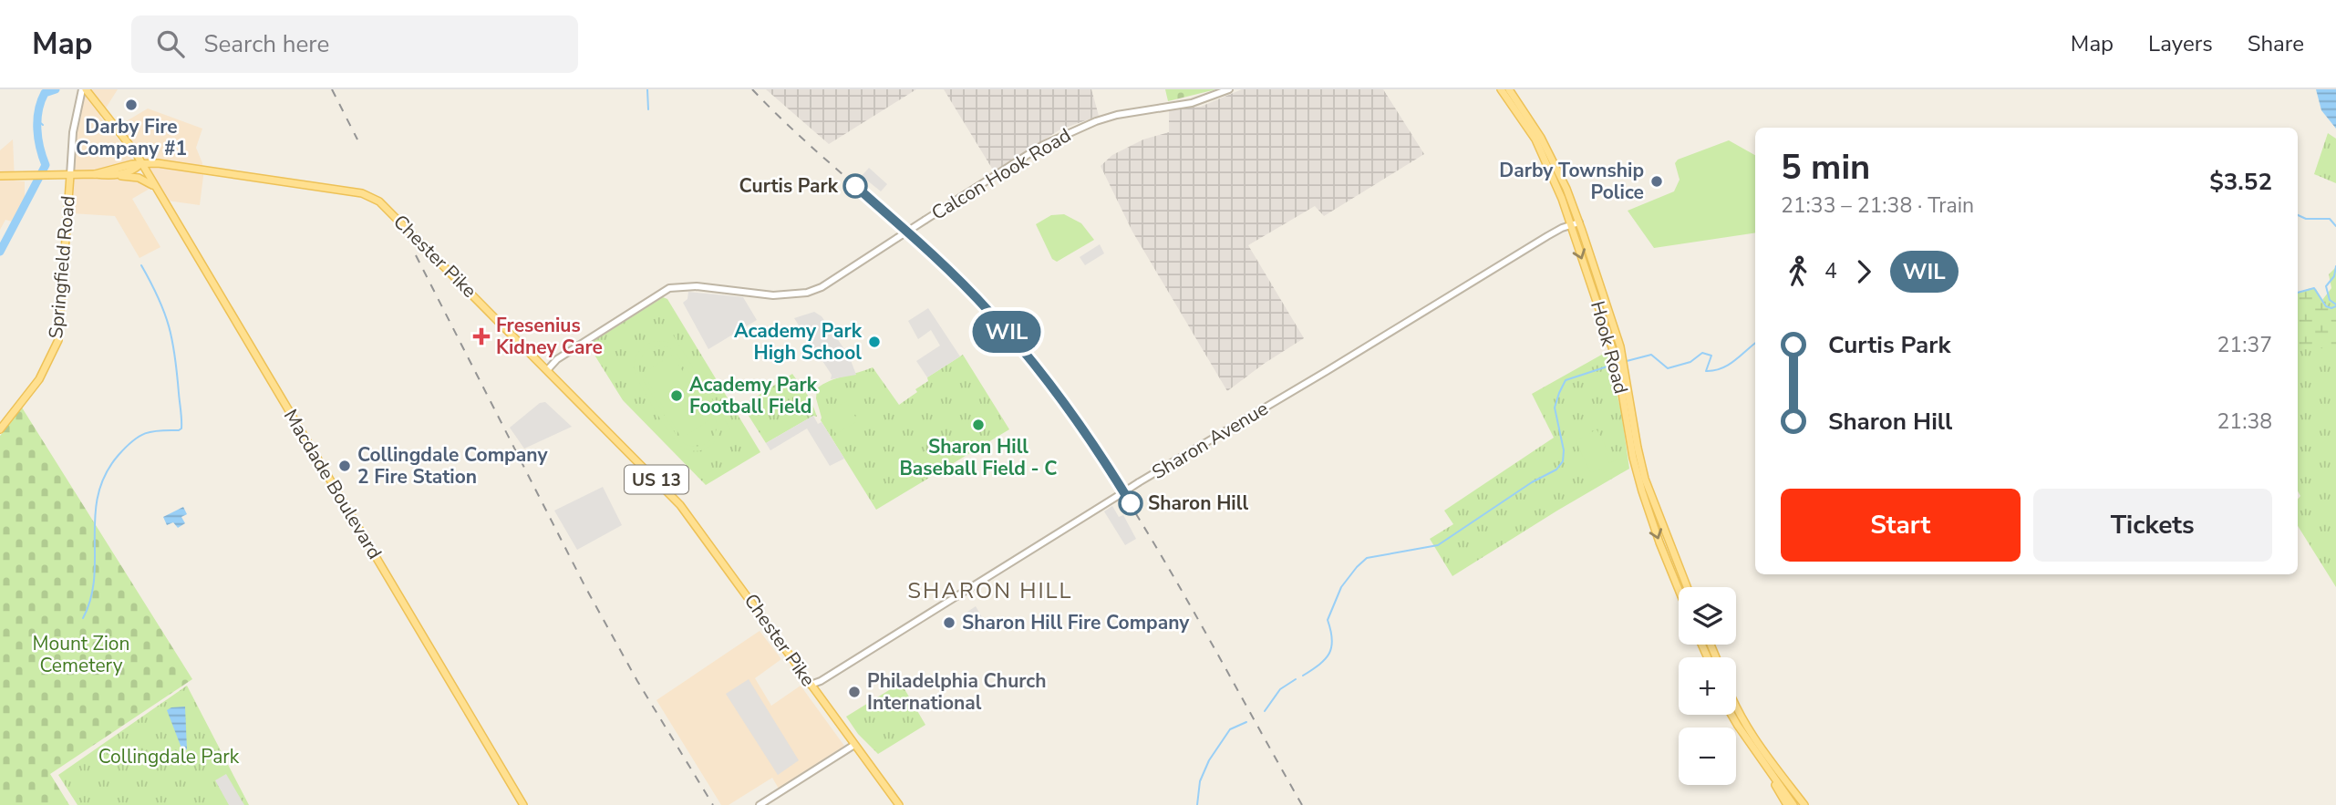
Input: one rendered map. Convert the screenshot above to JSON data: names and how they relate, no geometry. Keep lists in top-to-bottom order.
{
  "streets": {
    "main road": [
      "Chester Pike",
      "Springfield Road",
      "Hook Road",
      "US 13",
      "Macdade Boulevard"
    ],
    "street": ["Calcon Hook Road", "Sharon Avenue"]
  },
  "crossings": [
    ["Calcon Hook Road", "Chester Pike"],
    ["Chester Pike", "Sharon Avenue"],
    ["Chester Pike", "US 13"],
    ["Chester Pike", "Macdade Boulevard"],
    ["Springfield Road", "US 13"],
    ["Hook Road", "Sharon Avenue"],
    ["US 13", "Macdade Boulevard"]
  ],
  "districts": ["SHARON HILL"],
  "parks": ["Mount Zion Cemetery", "Collingdale Park"],
  "places": {
    "other": [
      "Darby Fire Company #1",
      "Darby Township Police",
      "Curtis Park",
      "Academy Park High School",
      "Academy Park Football Field",
      "Sharon Hill Baseball Field - C",
      "Collingdale Company 2 Fire Station",
      "Sharon Hill",
      "Sharon Hill Fire Company",
      "Philadelphia Church International"
    ],
    "health": ["Fresenius Kidney Care"]
  },
  "page": {
    "header": "Map",
    "search": "Search here",
    "nav": ["Map", "Layers", "Share"],
    "on_map": "WIL",
    "heading": ["5 min", "21:33 – 21:38 · Train", "$3.52"],
    "legs": ["4", "WIL"],
    "list": [
      {
        "name": "Curtis Park",
        "value": "21:37"
      },
      {
        "name": "Sharon Hill",
        "value": "21:38"
      }
    ],
    "buttons": ["Start", "Tickets"],
    "map_buttons": ["+", "−"]
  }
}
